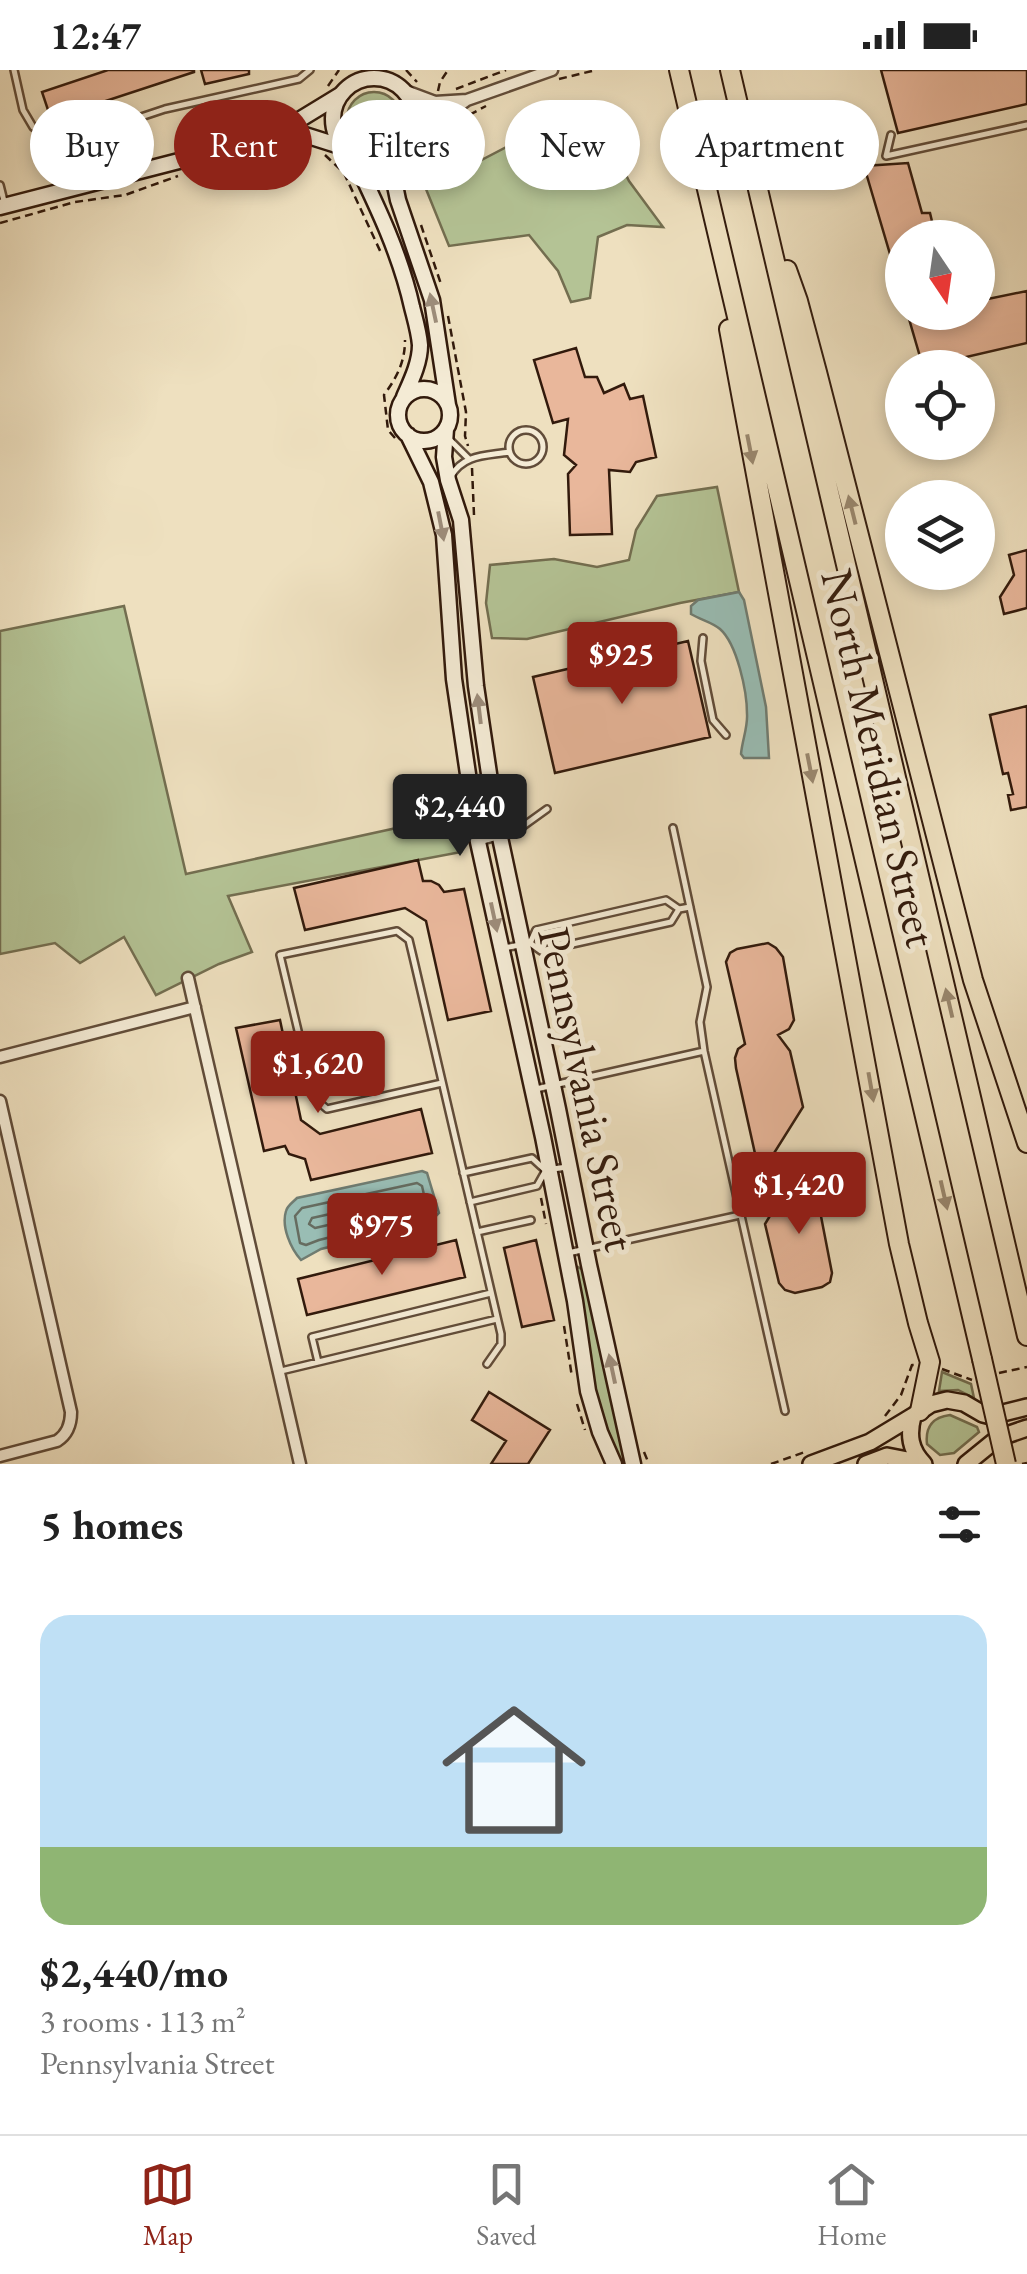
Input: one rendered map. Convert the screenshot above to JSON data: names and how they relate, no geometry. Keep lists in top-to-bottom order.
{
  "streets": {
    "highway": ["North Meridian Street"],
    "main road": ["Pennsylvania Street"]
  },
  "north": "bottom",
  "page": {
    "status": "12:47",
    "chip": [
      "Buy",
      "Rent",
      "Filters",
      "New",
      "Apartment"
    ],
    "price": [
      "$925",
      "$2,440",
      "$1,620",
      "$1,420",
      "$975"
    ],
    "heading": "5 homes",
    "list": [
      {
        "name": "$2,440/mo",
        "note": "3 rooms · 113 m² · Pennsylvania Street"
      }
    ],
    "tabs": ["Map", "Saved", "Home"]
  }
}
